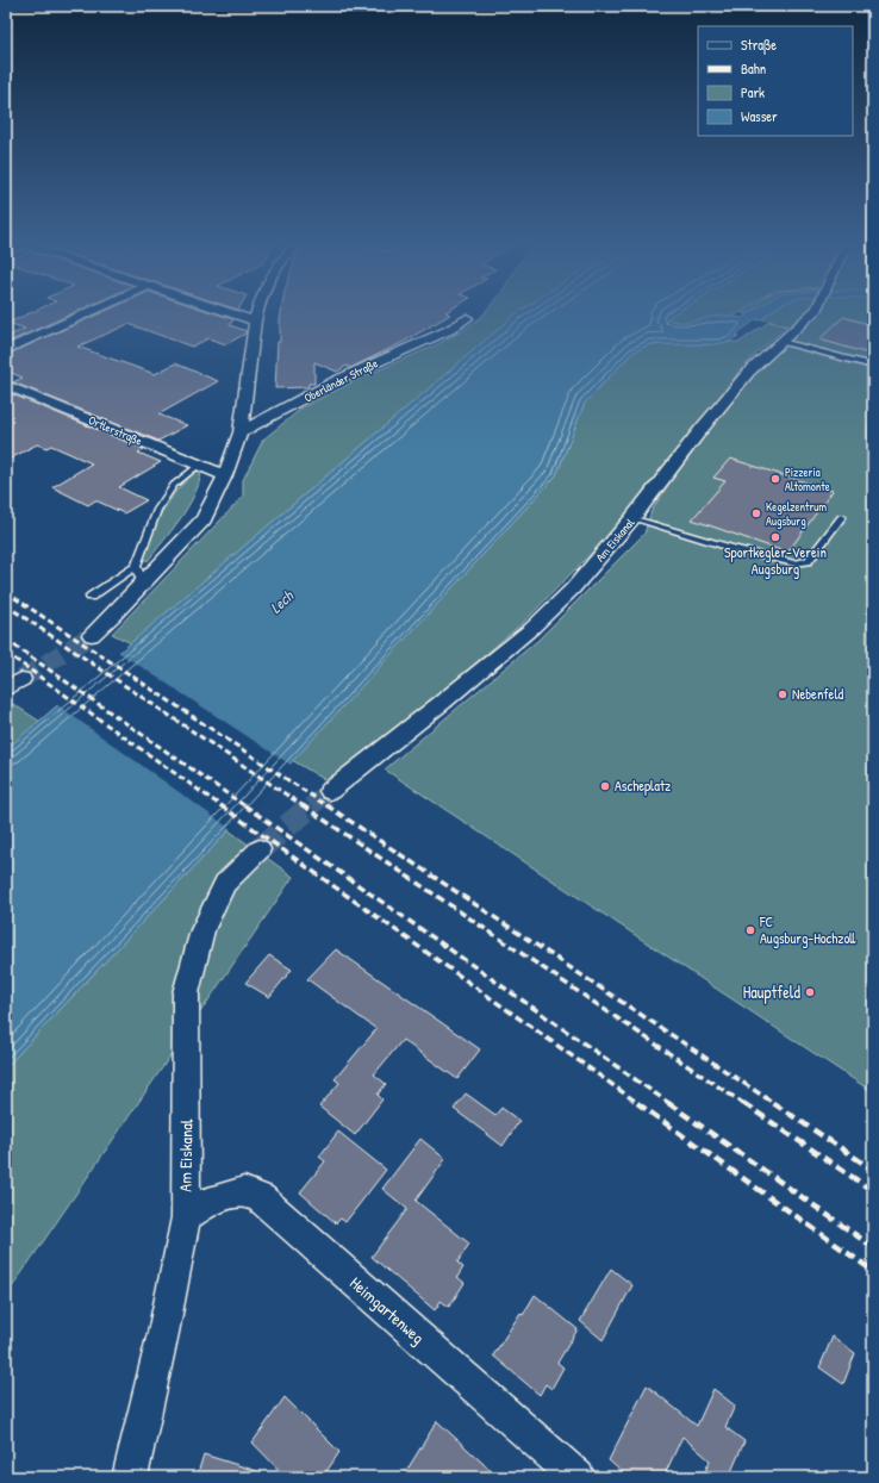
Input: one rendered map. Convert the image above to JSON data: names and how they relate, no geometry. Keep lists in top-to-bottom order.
{
  "streets": {
    "street": [
      "Oberländer Straße",
      "Ortlerstraße",
      "Am Eiskanal",
      "Heimgartenweg"
    ]
  },
  "crossings": [
    ["Am Eiskanal", "Heimgartenweg"]
  ],
  "water": ["Lech"],
  "places": [
    "Pizzeria Altomonte",
    "Kegelzentrum Augsburg",
    "Sportkegler-Verein Augsburg",
    "Nebenfeld",
    "Ascheplatz",
    "FC Augsburg-Hochzoll",
    "Hauptfeld"
  ],
  "legend": [
    "Straße",
    "Bahn",
    "Park",
    "Wasser"
  ]
}
